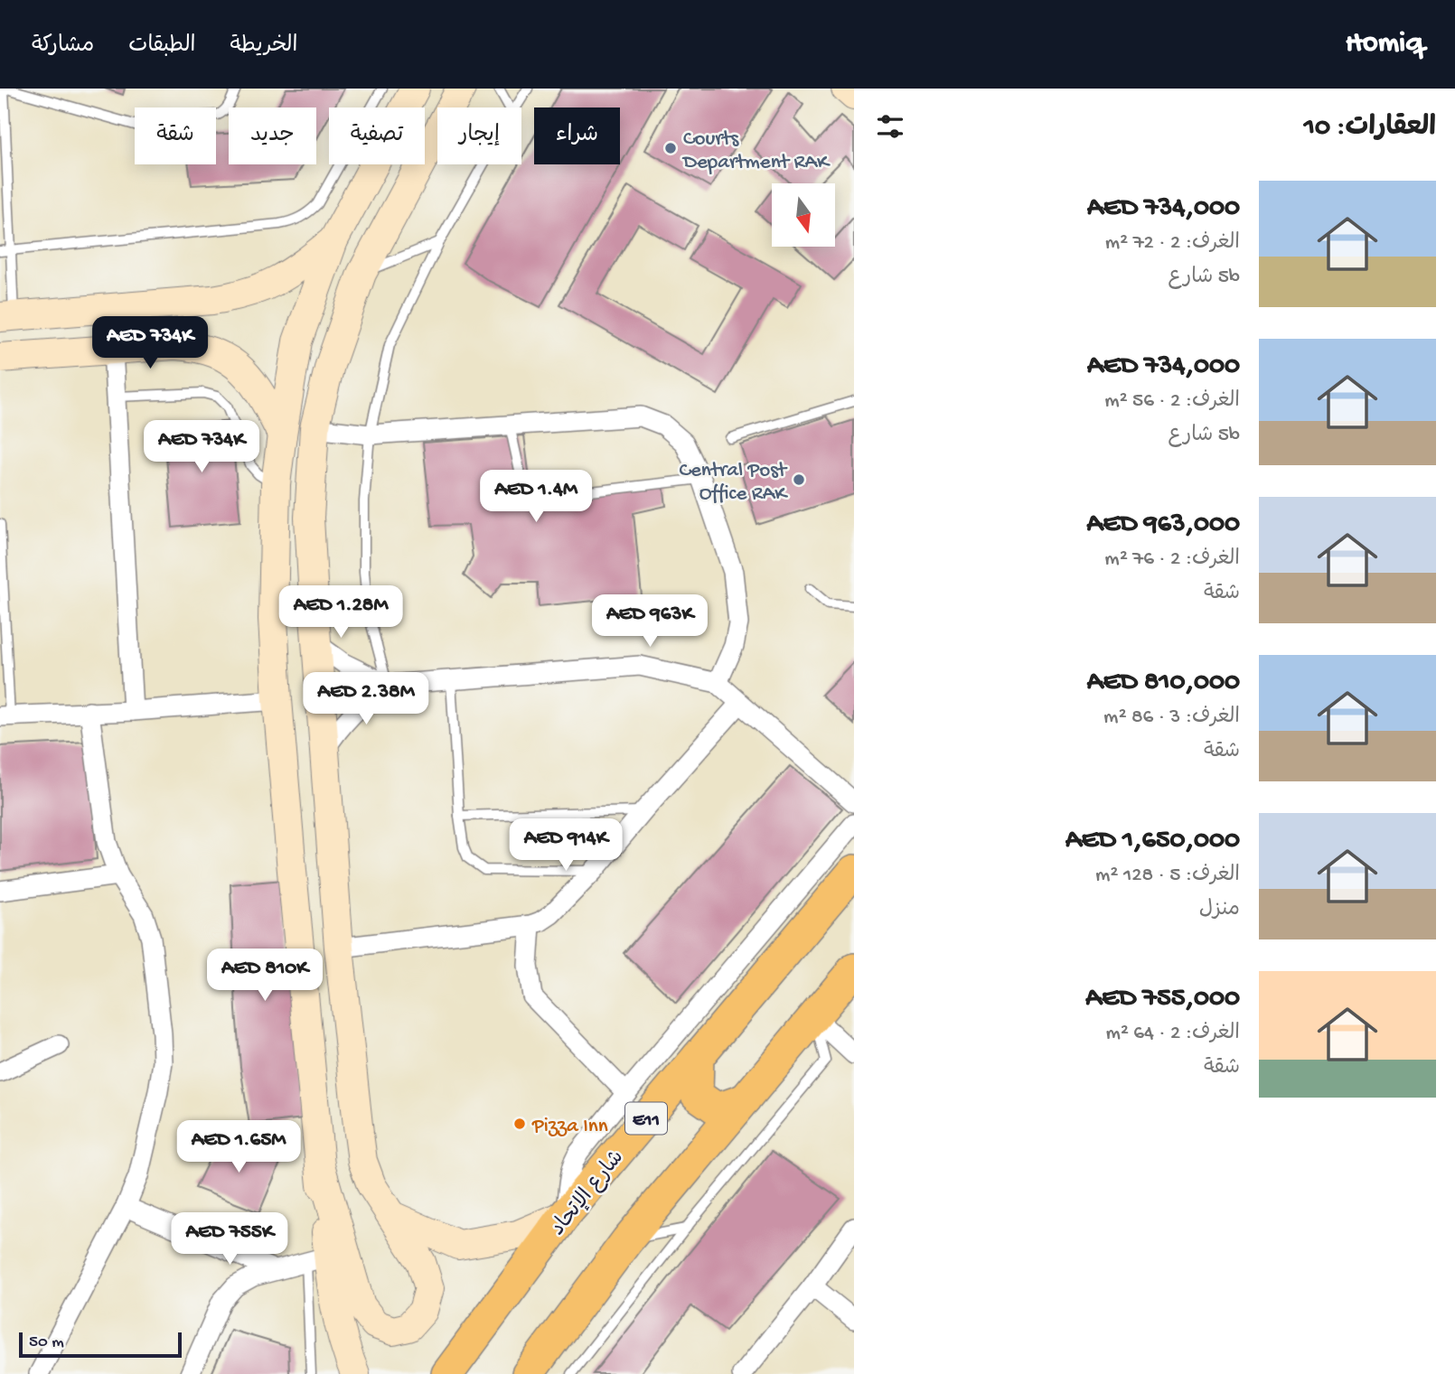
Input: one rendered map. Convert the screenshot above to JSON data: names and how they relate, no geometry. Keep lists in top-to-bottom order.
{
  "streets": {
    "main road": ["E11", "شارع الإتحاد"]
  },
  "places": ["Courts Department RAK", "Central Post Office RAK", "Pizza Inn"],
  "scale_bar": "50 m",
  "north": "bottom",
  "page": {
    "header": "Homiq",
    "nav": ["الخريطة", "الطبقات", "مشاركة"],
    "heading": "العقارات: 10",
    "chip": [
      "شراء",
      "إيجار",
      "تصفية",
      "جديد",
      "شقة"
    ],
    "list": [
      {
        "name": "AED 734,000",
        "note": "الغرف: 2 · 72 m² · 5b شارع"
      },
      {
        "name": "AED 734,000",
        "note": "الغرف: 2 · 56 m² · 5b شارع"
      },
      {
        "name": "AED 963,000",
        "note": "الغرف: 2 · 76 m² · شقة"
      },
      {
        "name": "AED 810,000",
        "note": "الغرف: 3 · 86 m² · شقة"
      },
      {
        "name": "AED 1,650,000",
        "note": "الغرف: 5 · 128 m² · منزل"
      },
      {
        "name": "AED 755,000",
        "note": "الغرف: 2 · 64 m² · شقة"
      }
    ],
    "price": [
      "AED 734K",
      "AED 734K",
      "AED 1.4M",
      "AED 1.28M",
      "AED 963K",
      "AED 2.38M",
      "AED 914K",
      "AED 810K",
      "AED 1.65M",
      "AED 755K"
    ],
    "scale": "50 m"
  }
}
